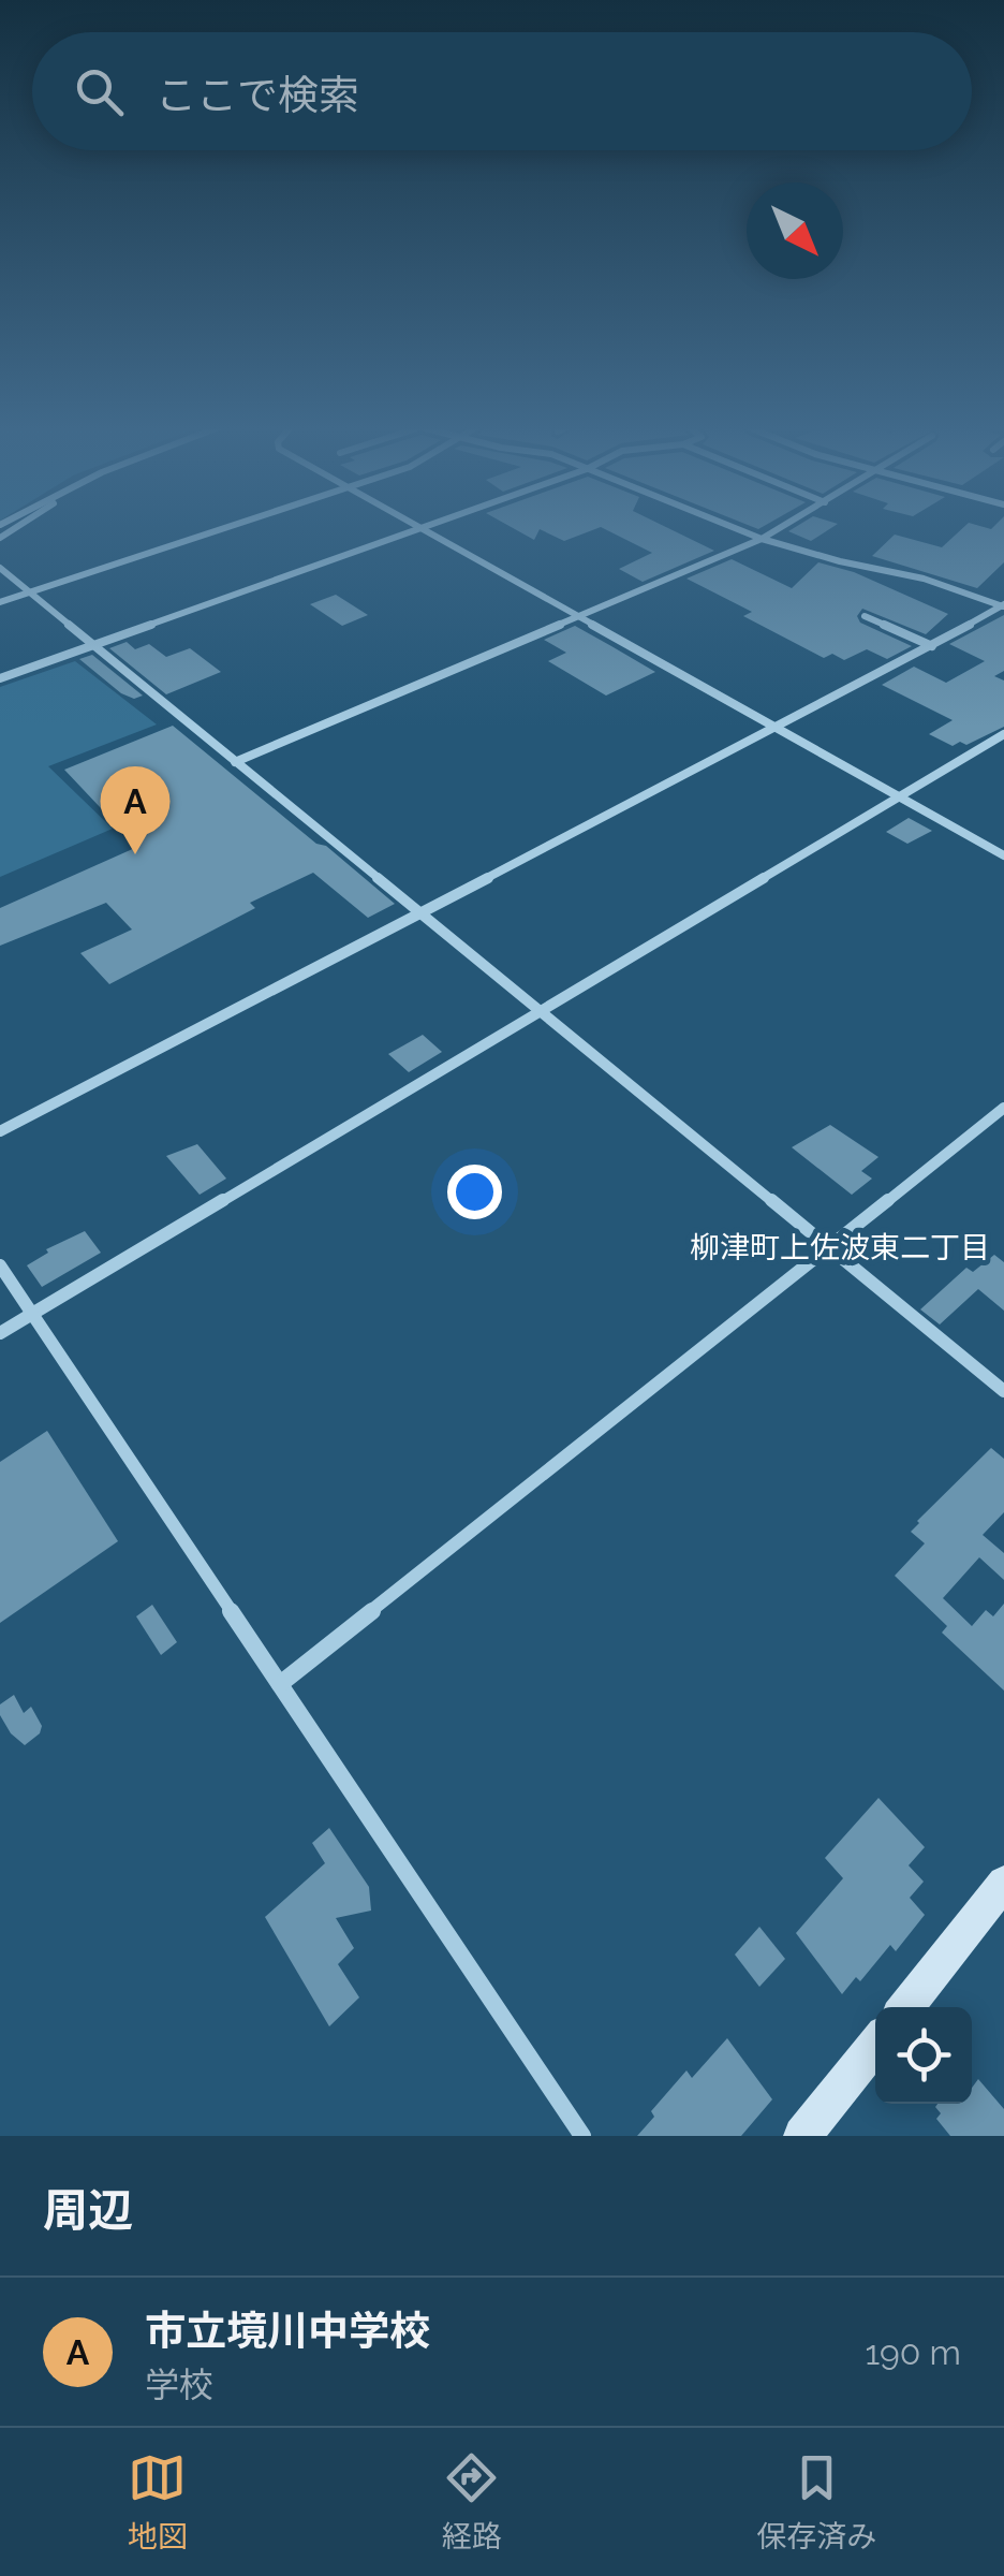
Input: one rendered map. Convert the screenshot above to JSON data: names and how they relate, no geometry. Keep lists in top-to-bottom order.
{
  "districts": ["柳津町上佐波東二丁目"],
  "north": "bottom right",
  "page": {
    "search": "ここで検索",
    "pins": "A",
    "heading": "周辺",
    "list": [
      {
        "mark": "A",
        "name": "市立境川中学校",
        "note": "学校",
        "value": "190 m"
      }
    ],
    "nav": ["地図", "経路", "保存済み"]
  }
}
